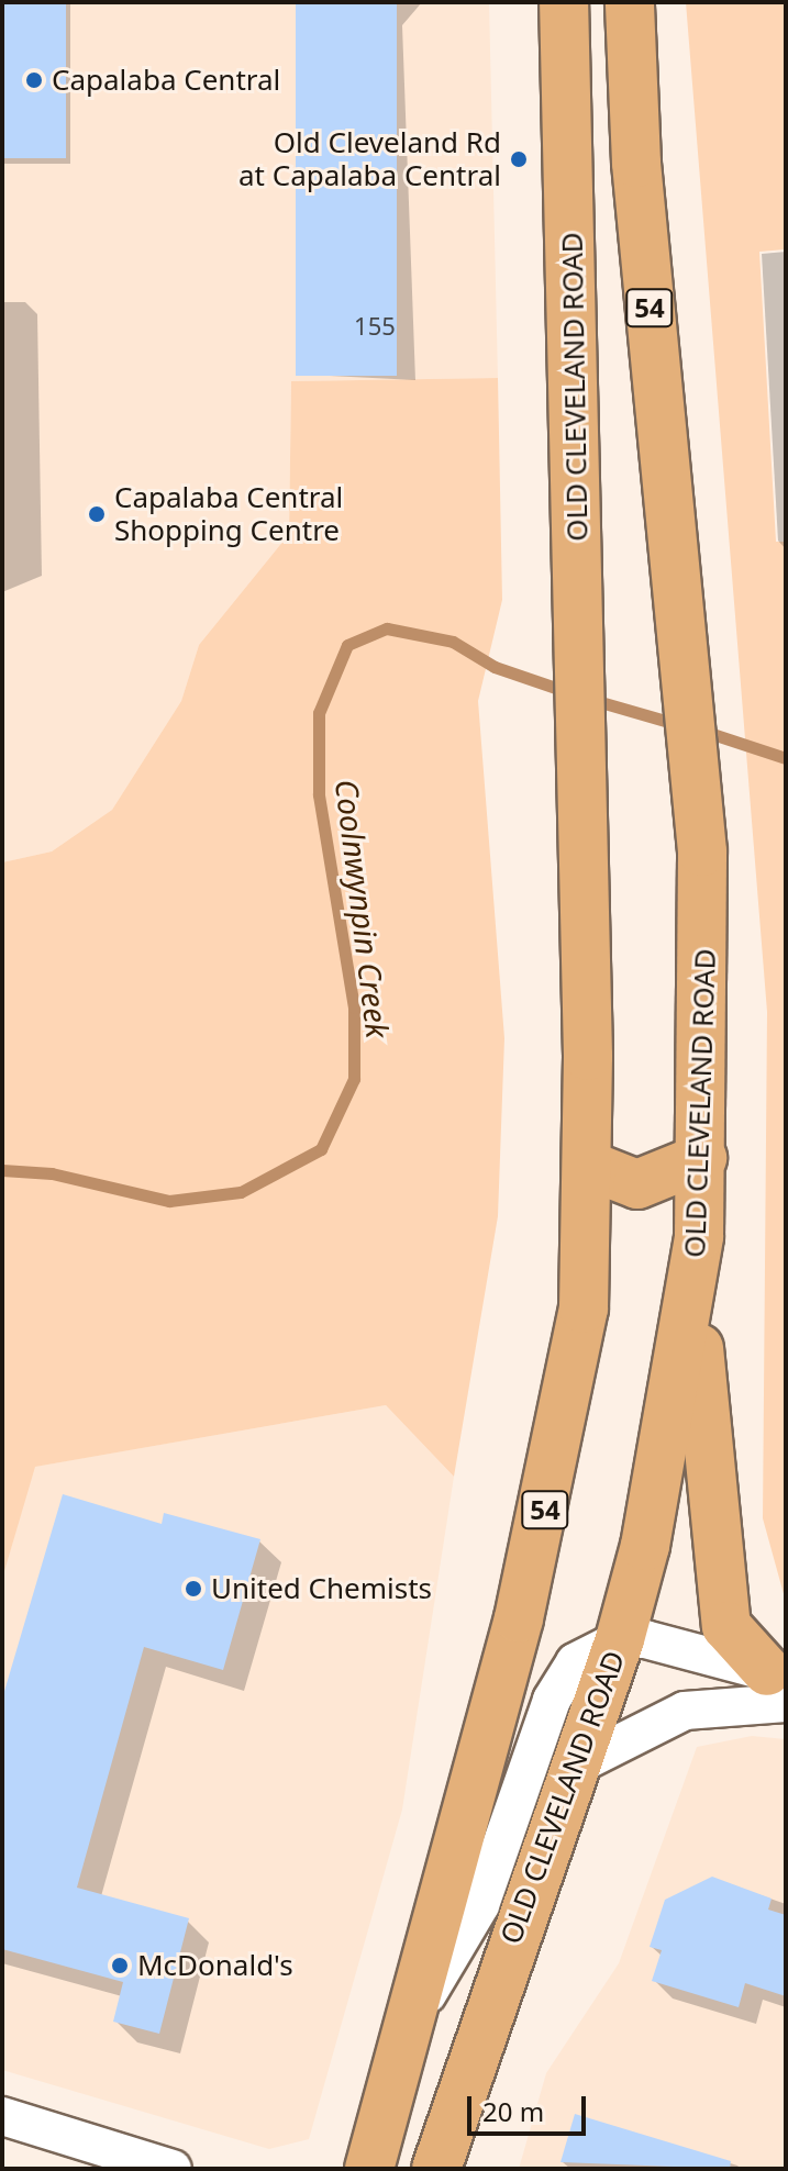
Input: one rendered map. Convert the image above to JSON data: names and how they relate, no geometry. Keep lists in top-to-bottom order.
{
  "streets": {
    "main road": ["54", "OLD CLEVELAND ROAD"]
  },
  "water": ["Coolnwynpin Creek"],
  "places": [
    "Capalaba Central",
    "Old Cleveland Rd at Capalaba Central",
    "Capalaba Central Shopping Centre",
    "United Chemists",
    "McDonald's"
  ],
  "house_numbers": ["155"],
  "scale_bar": "20 m"
}
